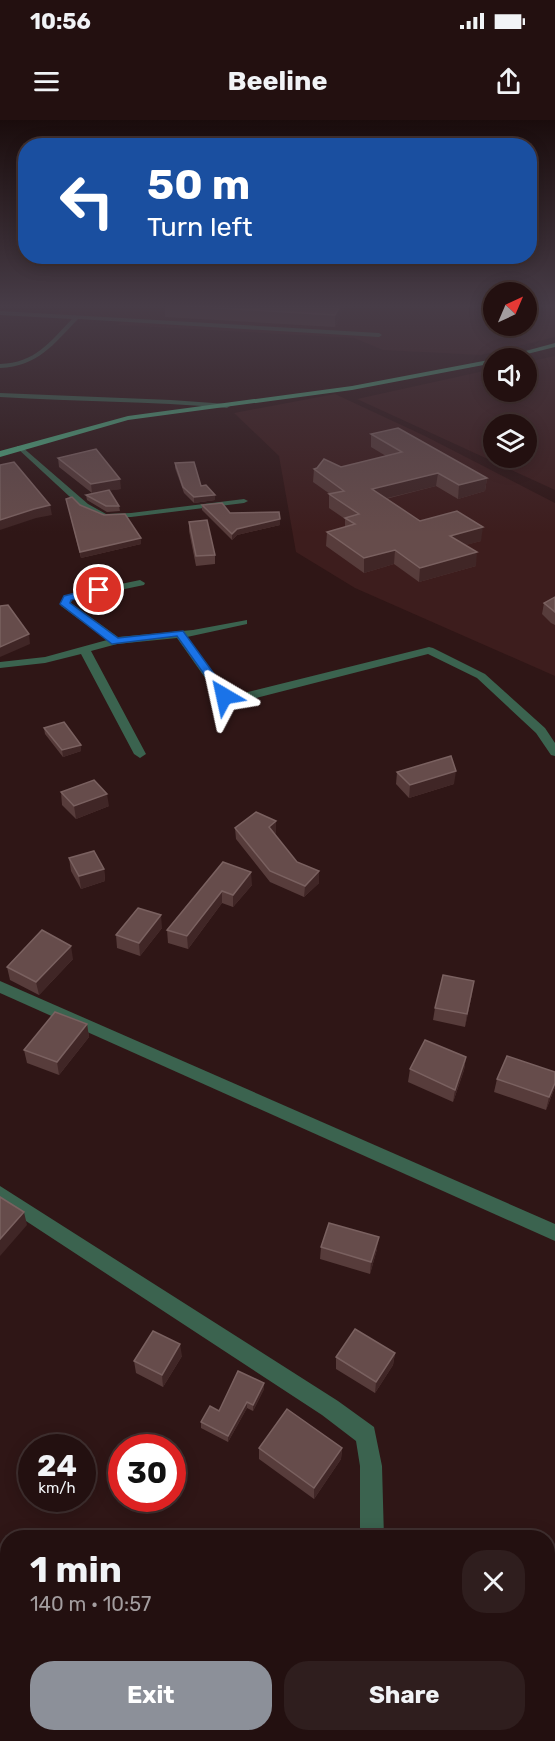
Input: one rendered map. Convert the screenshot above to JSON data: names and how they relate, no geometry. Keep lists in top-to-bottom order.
{
  "north": "top right",
  "page": {
    "status": "10:56",
    "header": "Beeline",
    "turn": ["50 m", "Turn left"],
    "speed": "24 km/h",
    "limit": "30",
    "heading": ["1 min", "140 m · 10:57"],
    "buttons": ["Exit", "Share"]
  }
}
